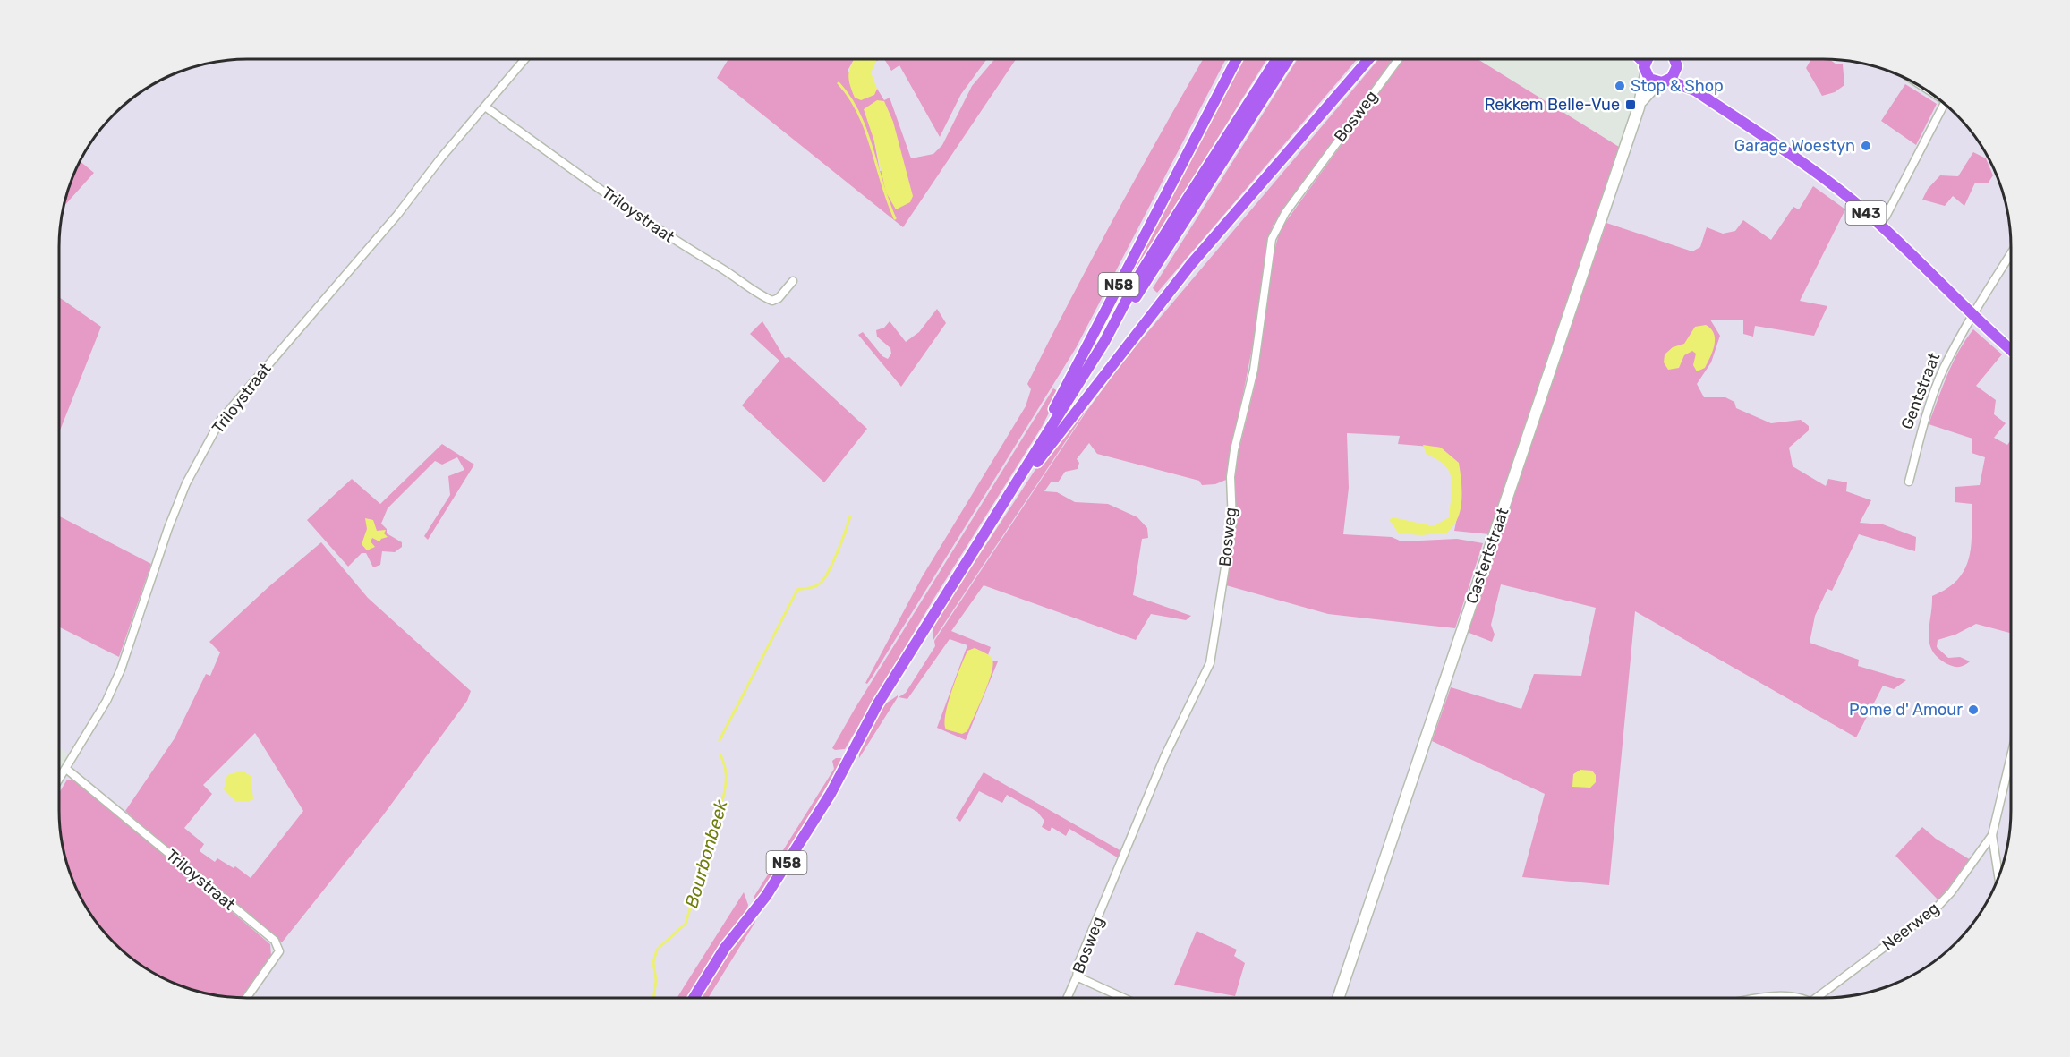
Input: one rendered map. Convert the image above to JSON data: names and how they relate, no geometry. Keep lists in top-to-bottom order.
{
  "streets": {
    "main road": ["N43", "N58", "Castertstraat"],
    "street": [
      "Bosweg",
      "Triloystraat",
      "Gentstraat",
      "Neerweg"
    ]
  },
  "crossings": [
    ["N43", "Gentstraat"],
    ["N43", "Castertstraat"]
  ],
  "water": ["Bourbonbeek"],
  "places": {
    "other": ["Stop & Shop", "Garage Woestyn", "Pome d' Amour"],
    "transit": ["Rekkem Belle-Vue"]
  }
}
